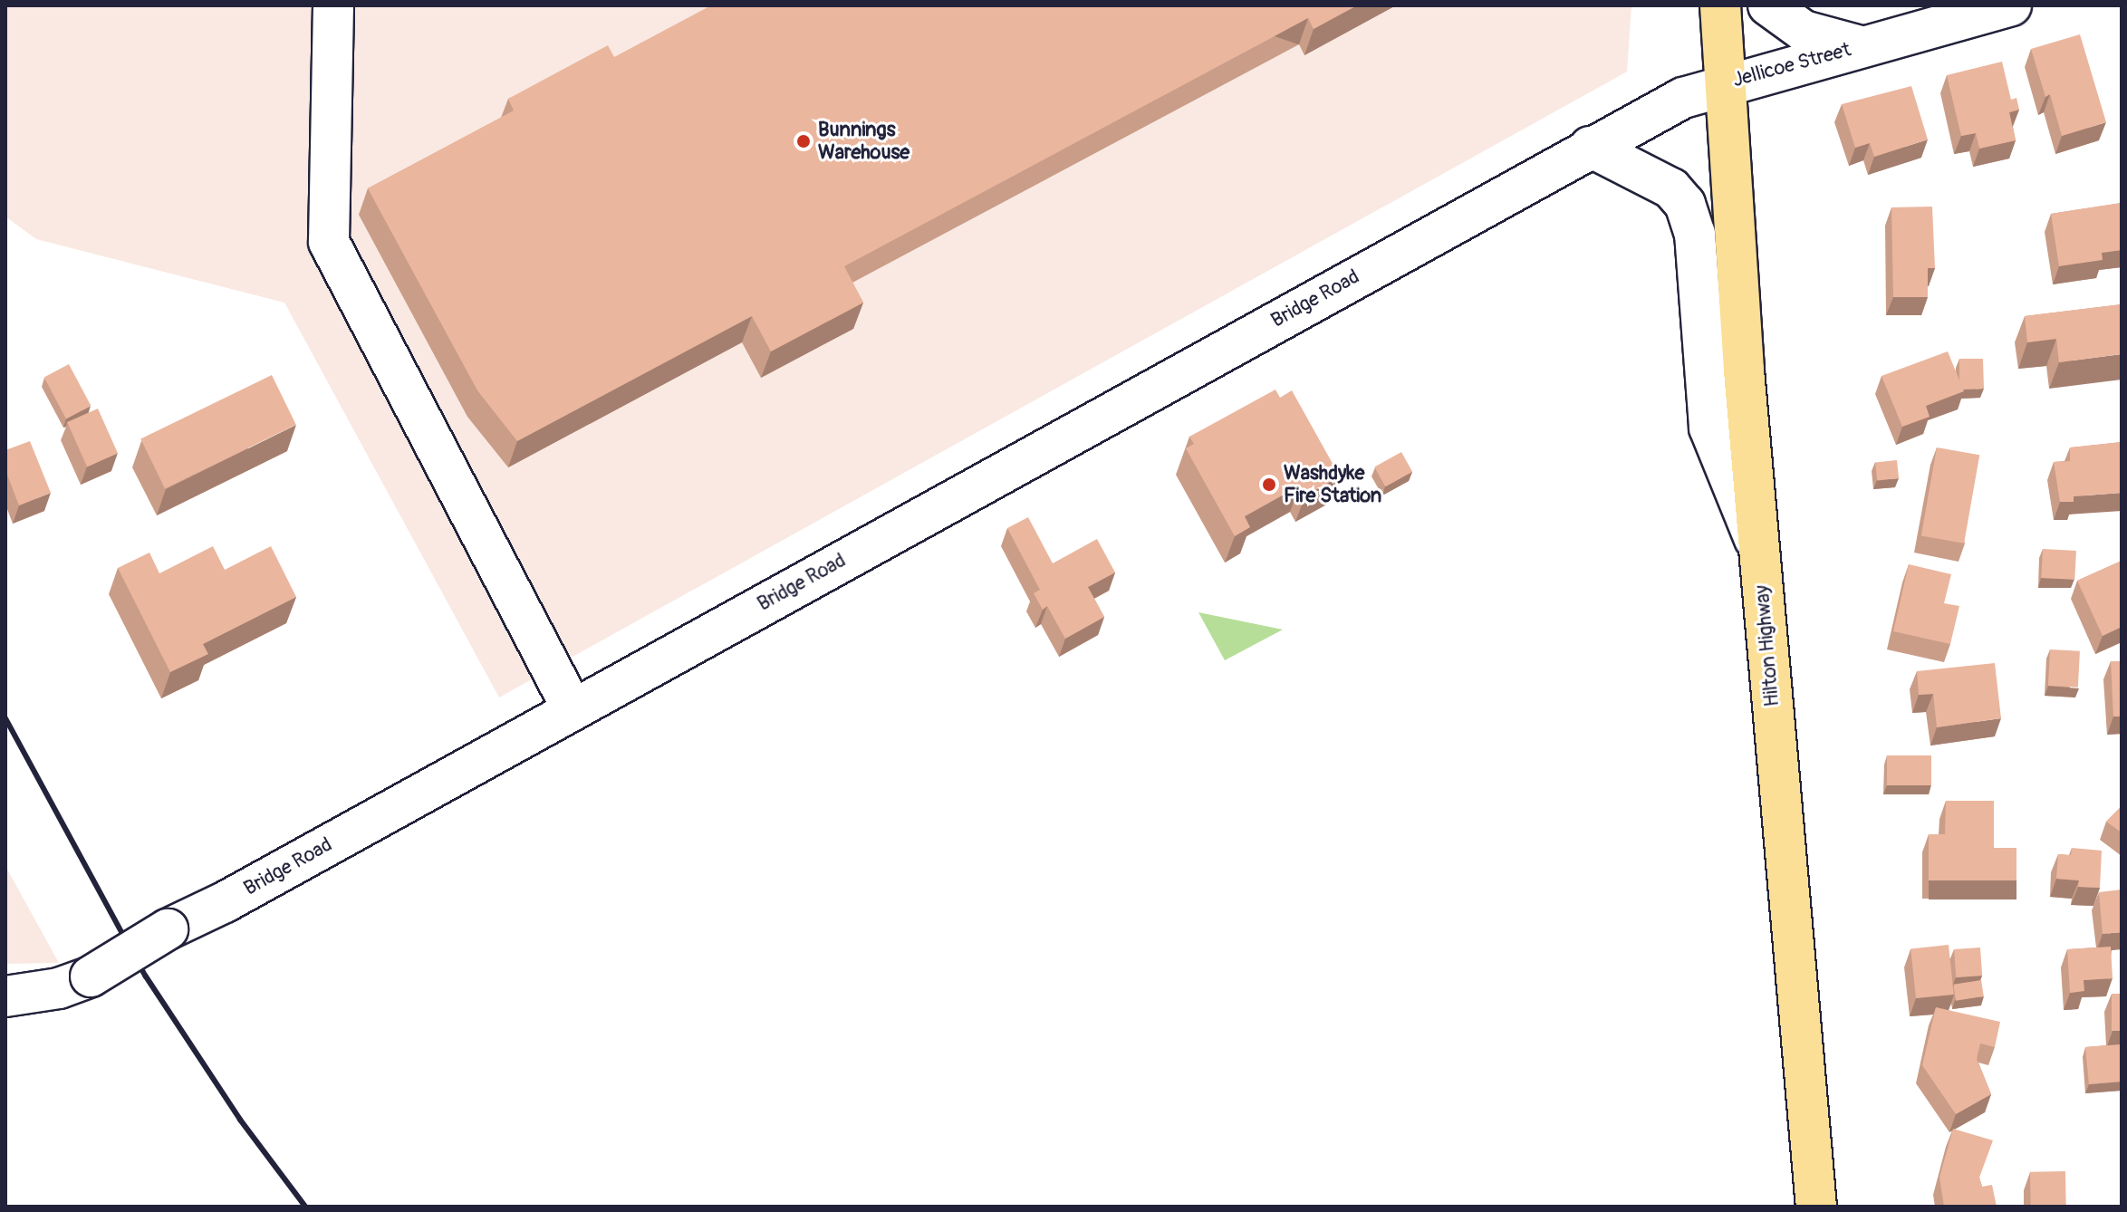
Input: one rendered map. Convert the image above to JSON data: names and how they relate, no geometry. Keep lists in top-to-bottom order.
{
  "streets": {
    "highway": ["Hilton Highway"],
    "street": ["Jellicoe Street", "Bridge Road"]
  },
  "crossings": [
    ["Jellicoe Street", "Bridge Road"],
    ["Jellicoe Street", "Hilton Highway"],
    ["Bridge Road", "Hilton Highway"]
  ],
  "places": ["Bunnings Warehouse", "Washdyke Fire Station"]
}
